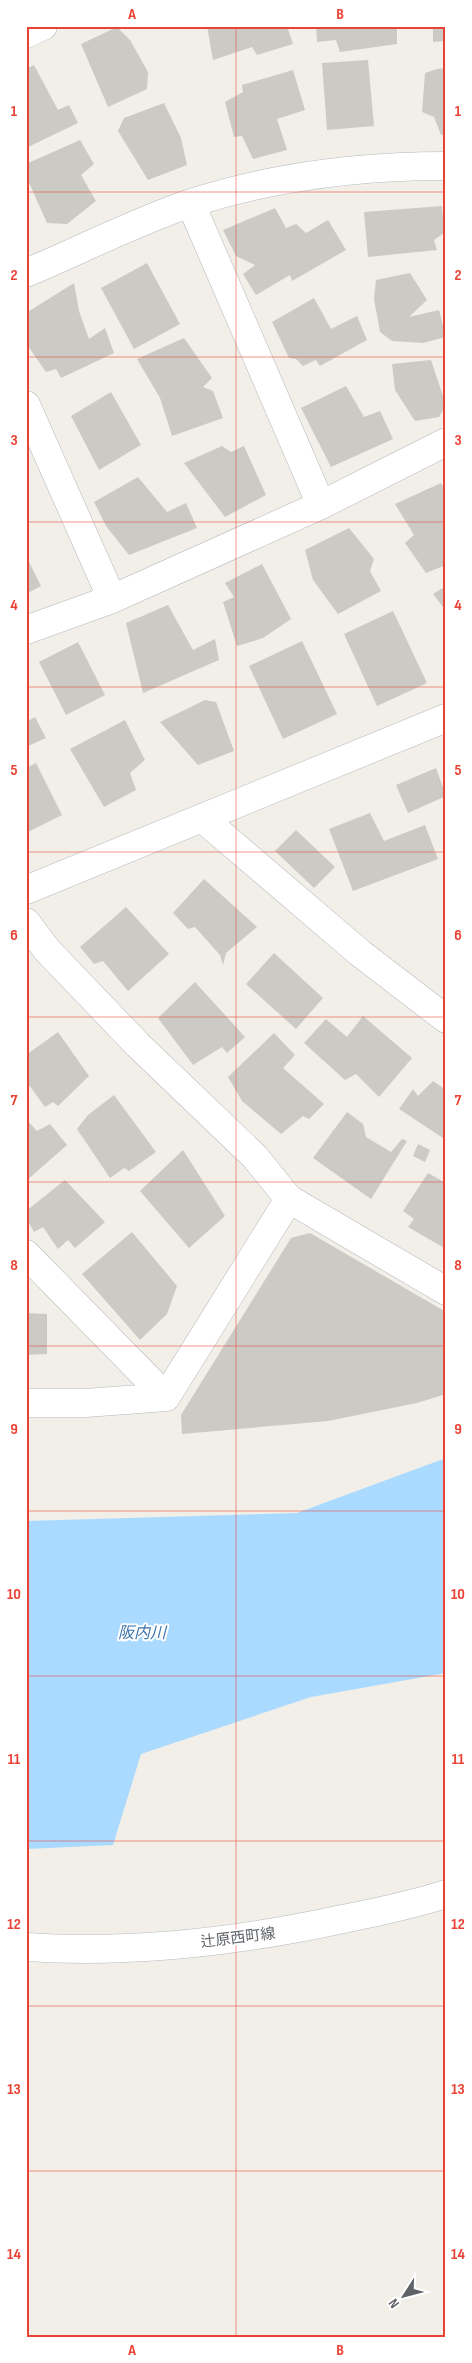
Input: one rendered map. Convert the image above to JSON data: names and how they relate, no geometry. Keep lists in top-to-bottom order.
{
  "streets": {
    "street": ["辻原西町線"]
  },
  "water": ["阪内川"],
  "north": "bottom left",
  "grid": {
    "columns": ["A", "B"],
    "rows": [
      "1",
      "2",
      "3",
      "4",
      "5",
      "6",
      "7",
      "8",
      "9",
      "10",
      "11",
      "12",
      "13",
      "14"
    ]
  }
}
